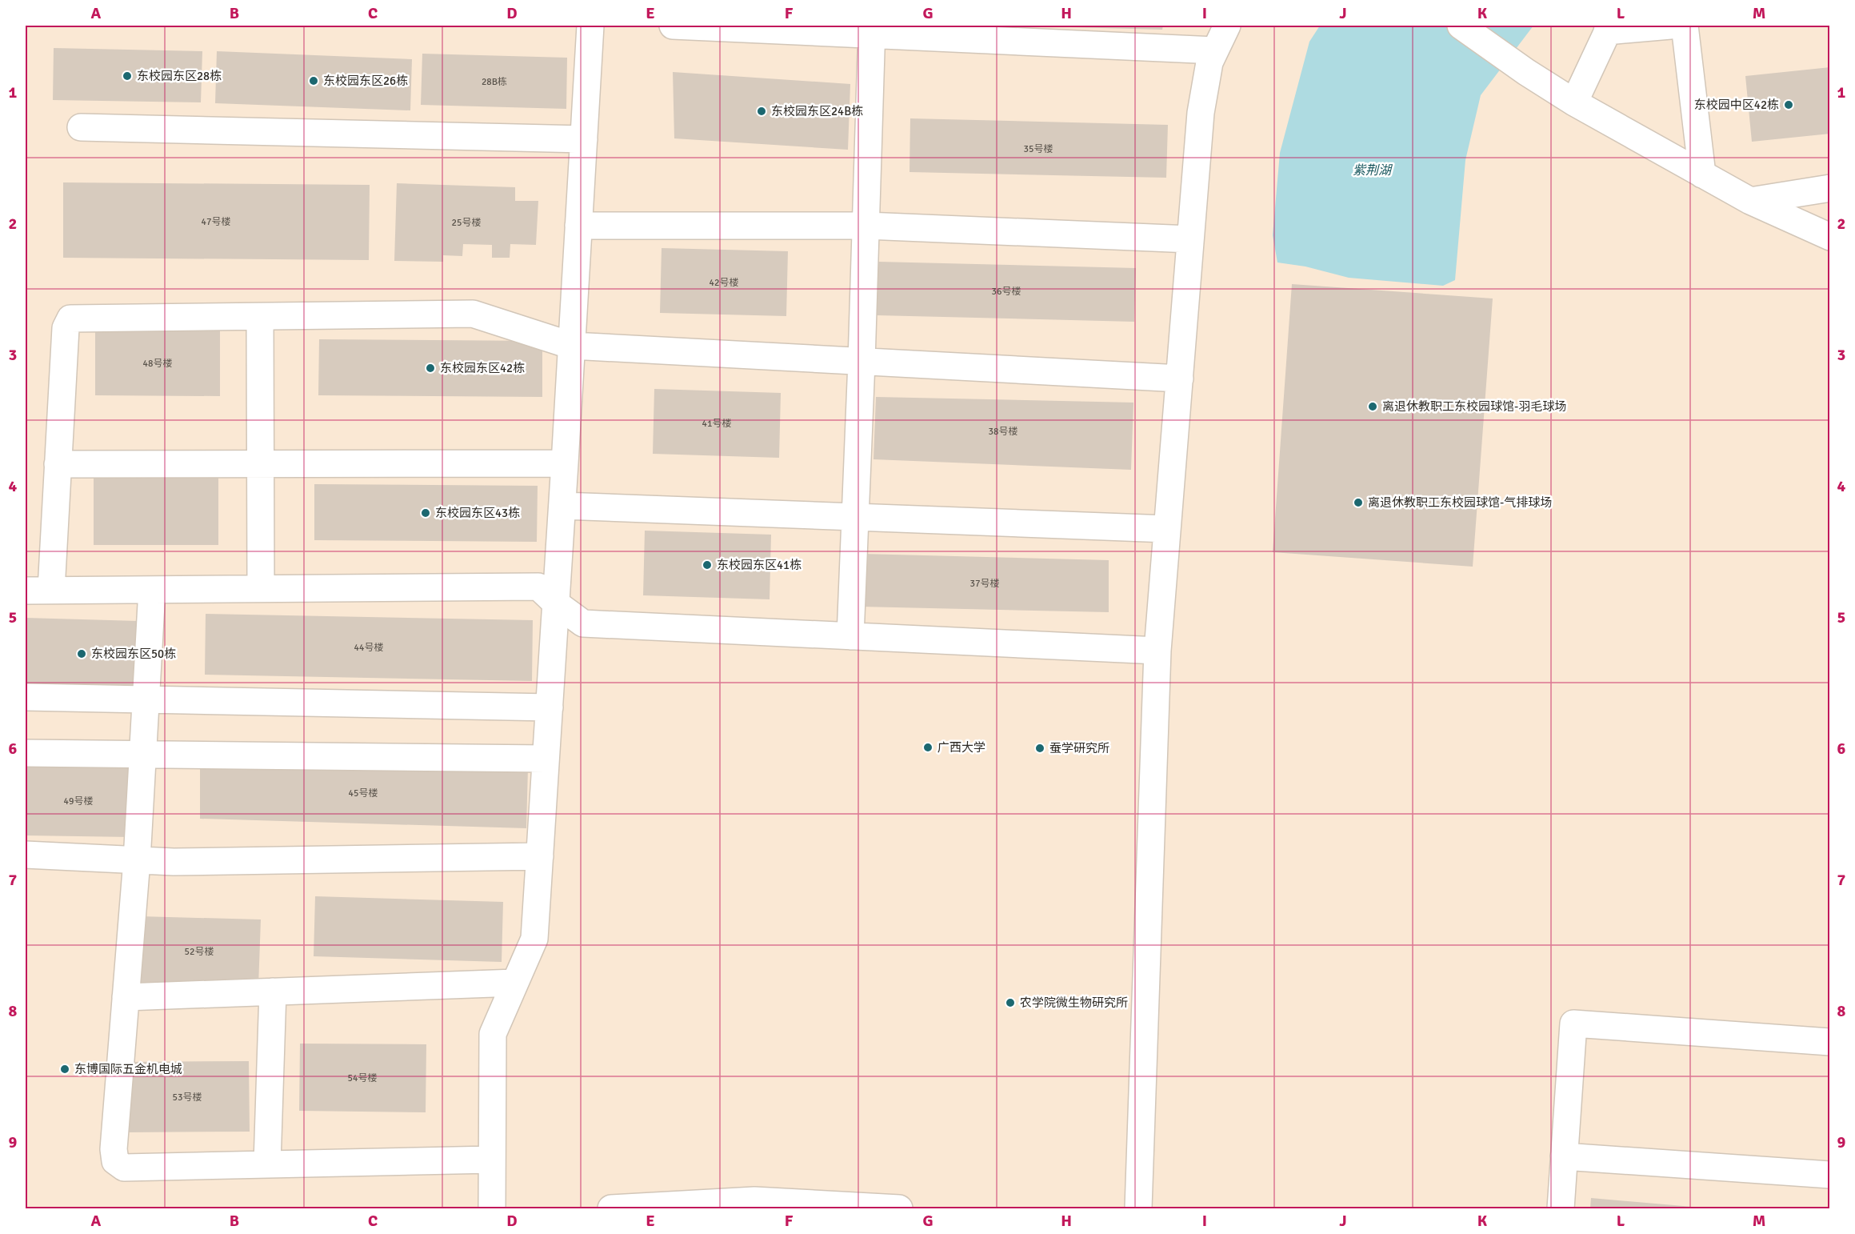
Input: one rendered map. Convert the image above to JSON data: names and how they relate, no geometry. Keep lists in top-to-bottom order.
{
  "water": ["紫荆湖"],
  "places": [
    "东校园东区28栋",
    "东校园东区26栋",
    "东校园中区42栋",
    "东校园东区24B栋",
    "东校园东区42栋",
    "离退休教职工东校园球馆-羽毛球场",
    "离退休教职工东校园球馆-气排球场",
    "东校园东区43栋",
    "东校园东区41栋",
    "东校园东区50栋",
    "广西大学",
    "蚕学研究所",
    "农学院微生物研究所",
    "东博国际五金机电城"
  ],
  "house_numbers": [
    "28B栋",
    "35号楼",
    "47号楼",
    "25号楼",
    "42号楼",
    "36号楼",
    "48号楼",
    "41号楼",
    "38号楼",
    "37号楼",
    "44号楼",
    "45号楼",
    "49号楼",
    "52号楼",
    "54号楼",
    "53号楼"
  ],
  "grid": {
    "columns": [
      "A",
      "B",
      "C",
      "D",
      "E",
      "F",
      "G",
      "H",
      "I",
      "J",
      "K",
      "L",
      "M"
    ],
    "rows": [
      "1",
      "2",
      "3",
      "4",
      "5",
      "6",
      "7",
      "8",
      "9"
    ]
  }
}
